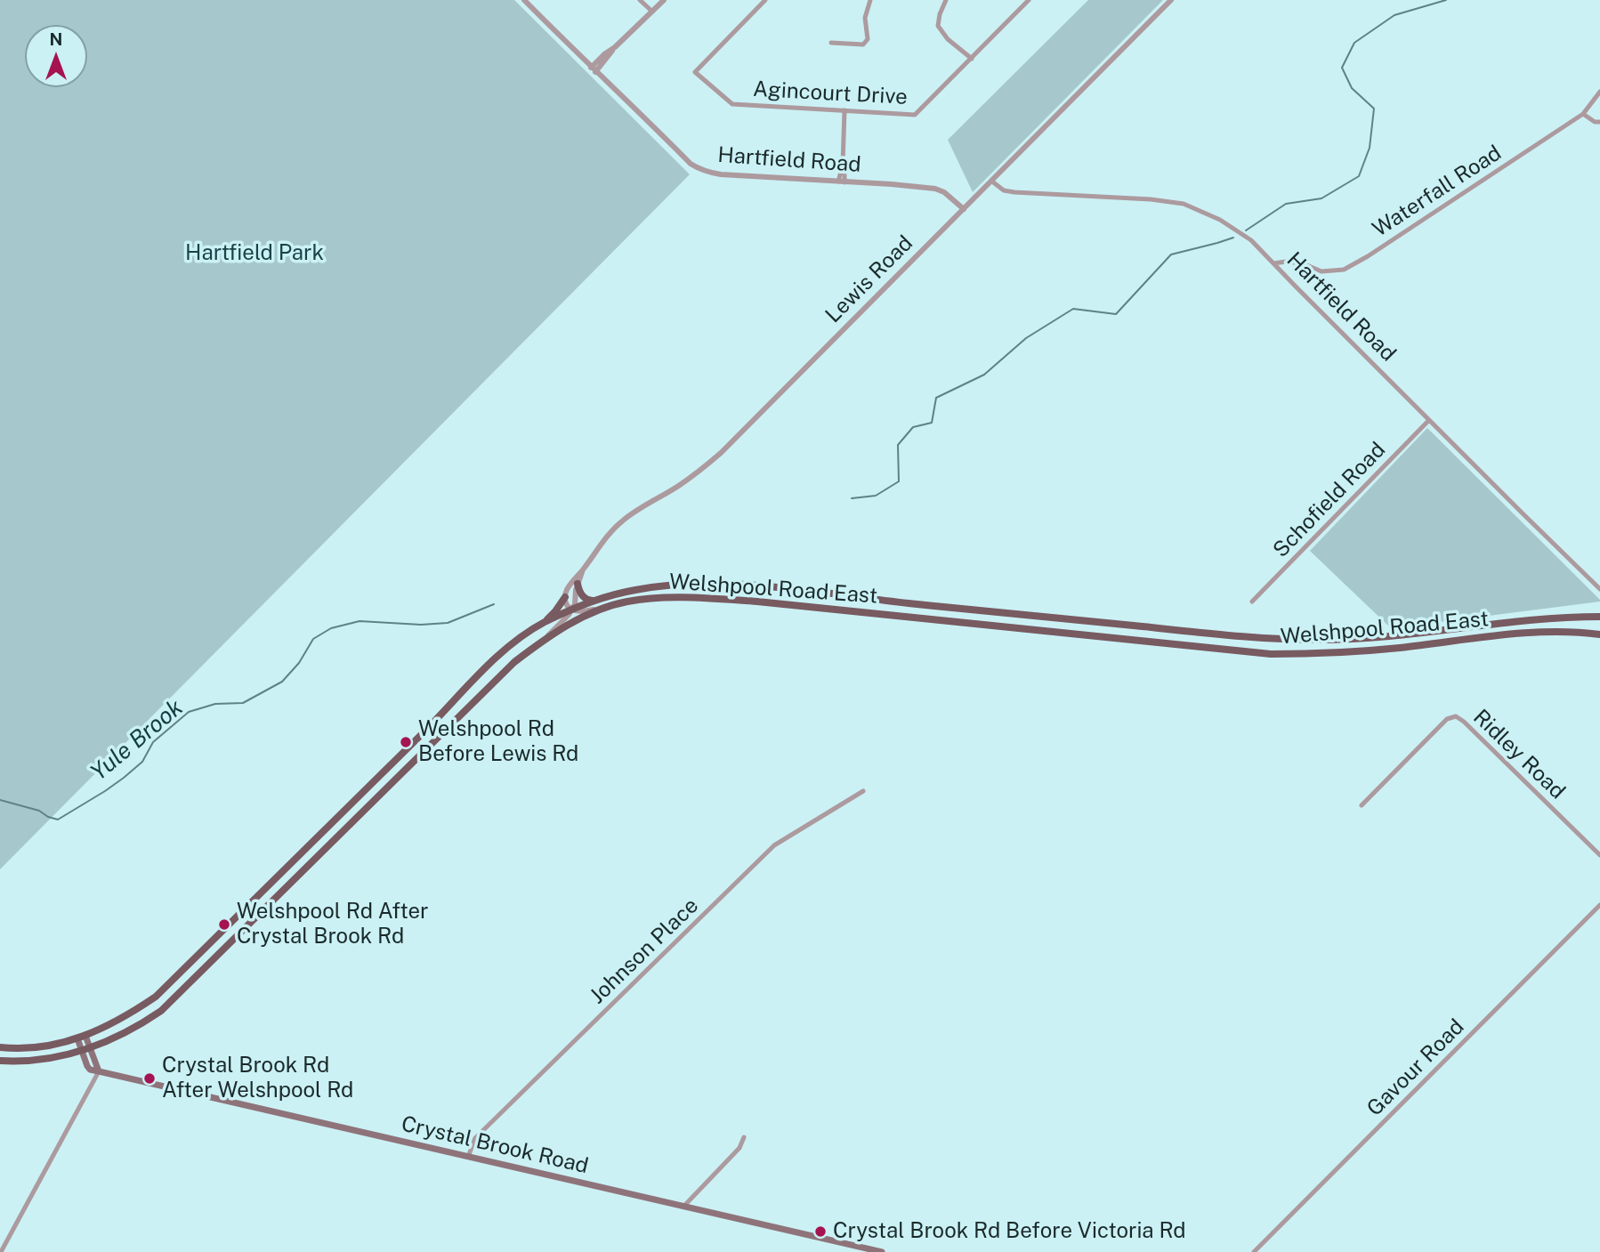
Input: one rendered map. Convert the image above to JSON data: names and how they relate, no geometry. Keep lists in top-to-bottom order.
{
  "streets": {
    "main road": ["Welshpool Road East", "Crystal Brook Road"],
    "street": [
      "Agincourt Drive",
      "Hartfield Road",
      "Waterfall Road",
      "Lewis Road",
      "Schofield Road",
      "Ridley Road",
      "Johnson Place",
      "Gavour Road"
    ]
  },
  "crossings": [
    ["Hartfield Road", "Waterfall Road"],
    ["Hartfield Road", "Lewis Road"],
    ["Hartfield Road", "Schofield Road"],
    ["Lewis Road", "Welshpool Road East"],
    ["Johnson Place", "Crystal Brook Road"]
  ],
  "water": ["Yule Brook"],
  "parks": ["Hartfield Park"],
  "places": [
    "Welshpool Rd Before Lewis Rd",
    "Welshpool Rd After Crystal Brook Rd",
    "Crystal Brook Rd After Welshpool Rd",
    "Crystal Brook Rd Before Victoria Rd"
  ],
  "north": "top"
}
